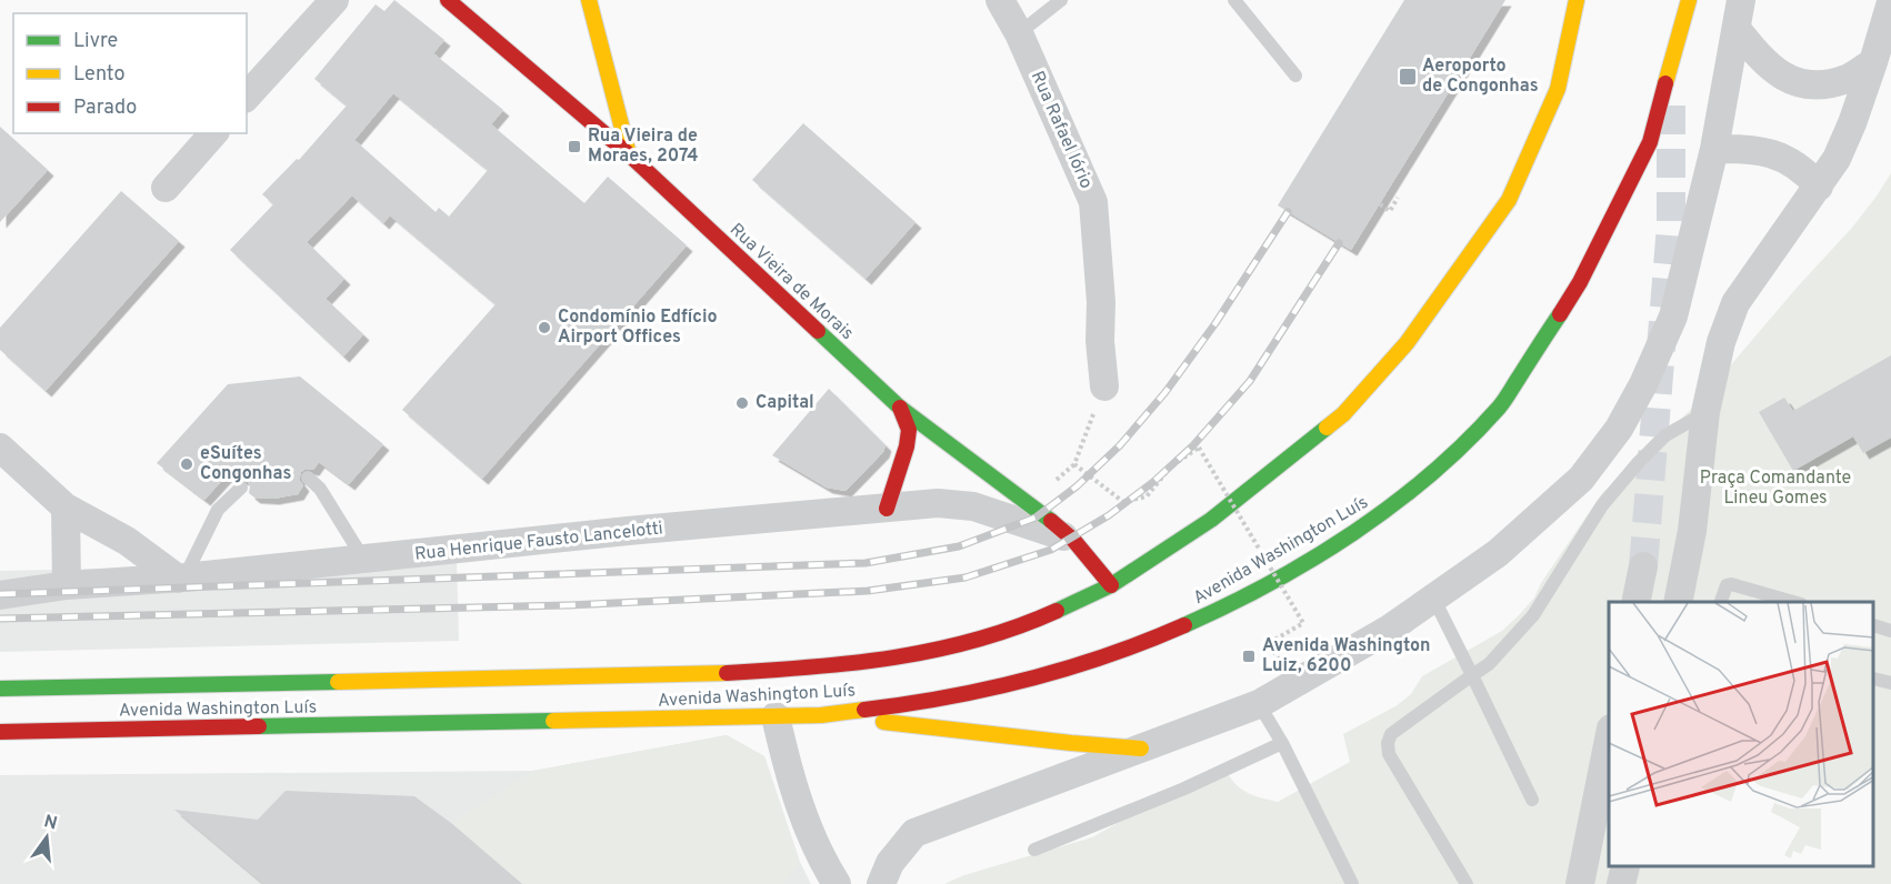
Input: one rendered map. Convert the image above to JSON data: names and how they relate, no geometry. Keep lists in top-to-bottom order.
{
  "streets": {
    "main road": ["Rua Vieira de Morais", "Avenida Washington Luís"],
    "street": ["Rua Rafael Iório", "Rua Henrique Fausto Lancelotti"]
  },
  "crossings": [
    ["Rua Vieira de Morais", "Rua Henrique Fausto Lancelotti"],
    ["Rua Vieira de Morais", "Avenida Washington Luís"]
  ],
  "parks": ["Praça Comandante Lineu Gomes"],
  "places": {
    "transit": ["Aeroporto de Congonhas", "Rua Vieira de Moraes, 2074", "Avenida Washington Luiz, 6200"],
    "other": ["Condomínio Edfício Airport Offices", "Capital", "eSuítes Congonhas"]
  },
  "legend": ["Livre", "Lento", "Parado"],
  "north": "top"
}
